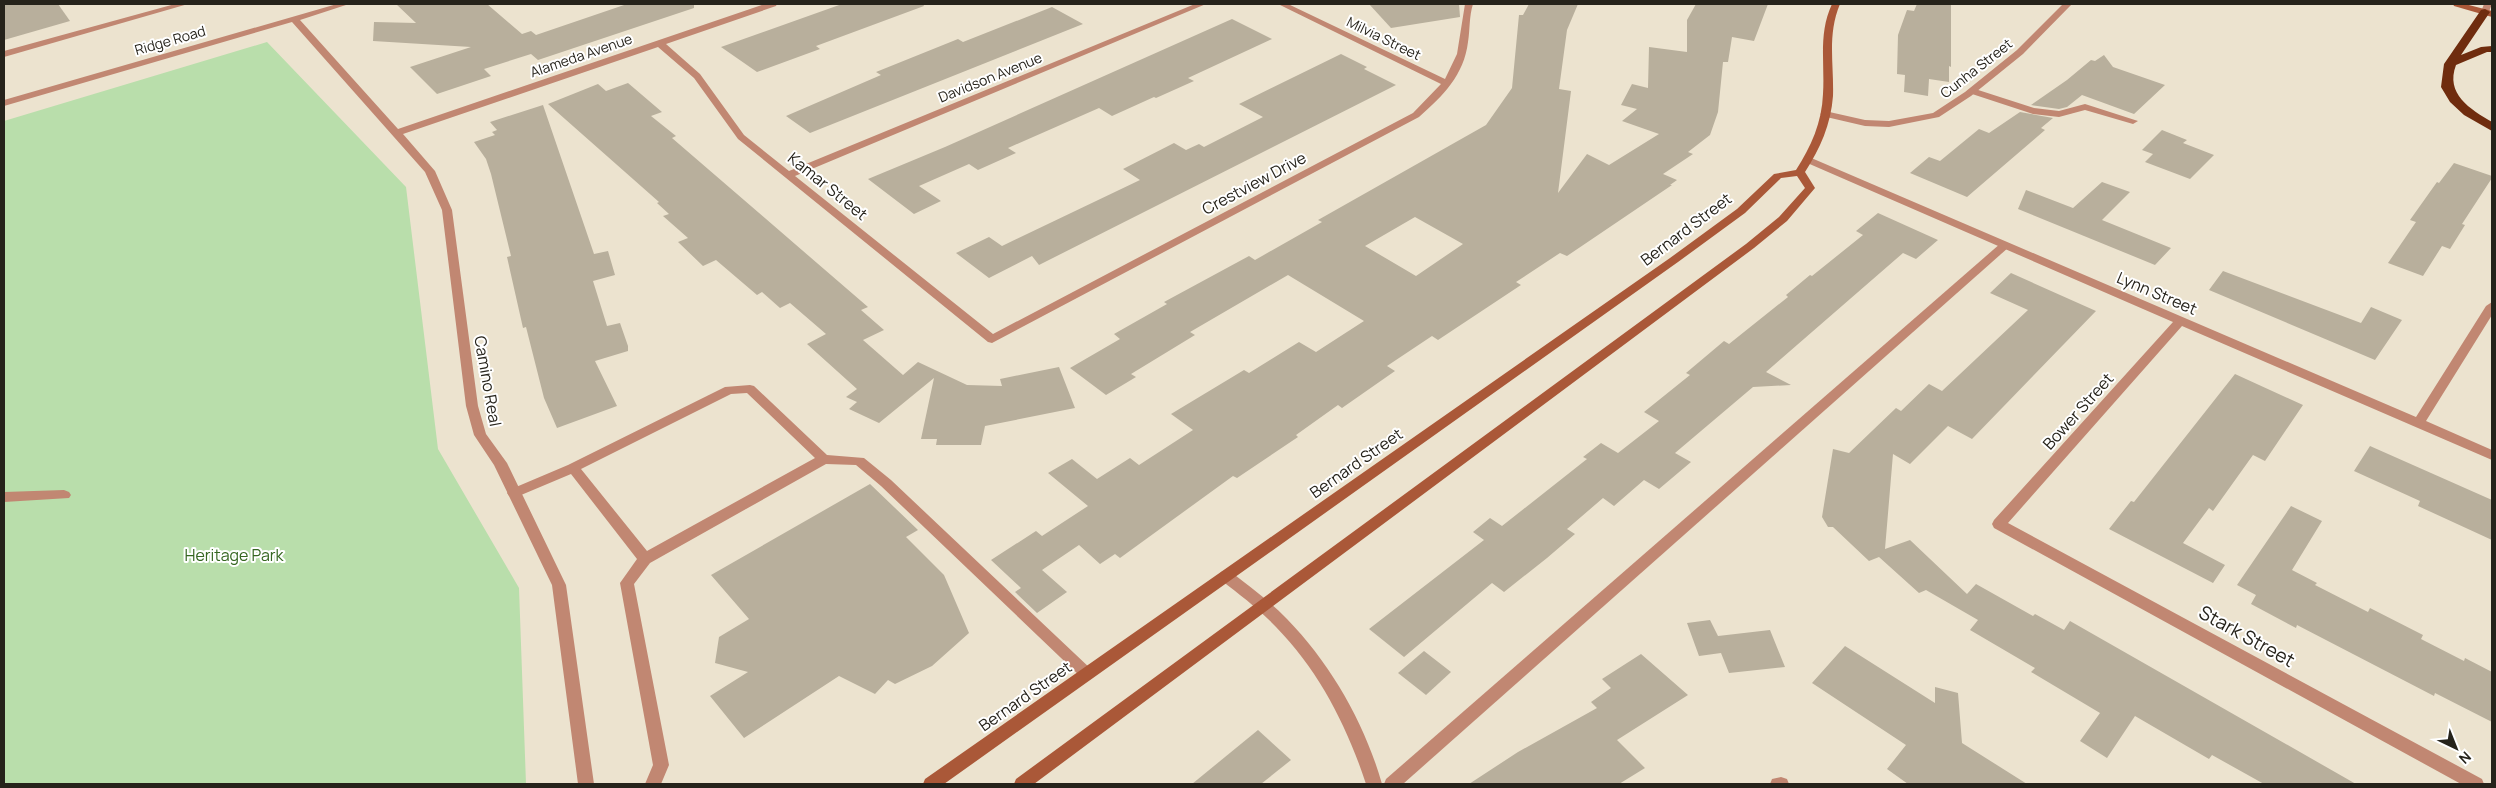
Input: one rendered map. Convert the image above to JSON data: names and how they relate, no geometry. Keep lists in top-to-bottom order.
{
  "streets": {
    "street": [
      "Milvia Street",
      "Ridge Road",
      "Alameda Avenue",
      "Cunha Street",
      "Davidson Avenue",
      "Crestview Drive",
      "Kamar Street",
      "Bernard Street",
      "Lynn Street",
      "Camino Real",
      "Bower Street",
      "Stark Street"
    ]
  },
  "crossings": [
    ["Milvia Street", "Crestview Drive"],
    ["Ridge Road", "Camino Real"],
    ["Alameda Avenue", "Kamar Street"],
    ["Alameda Avenue", "Camino Real"],
    ["Davidson Avenue", "Kamar Street"],
    ["Crestview Drive", "Kamar Street"],
    ["Lynn Street", "Bower Street"],
    ["Bower Street", "Stark Street"]
  ],
  "parks": ["Heritage Park"],
  "north": "bottom right"
}
